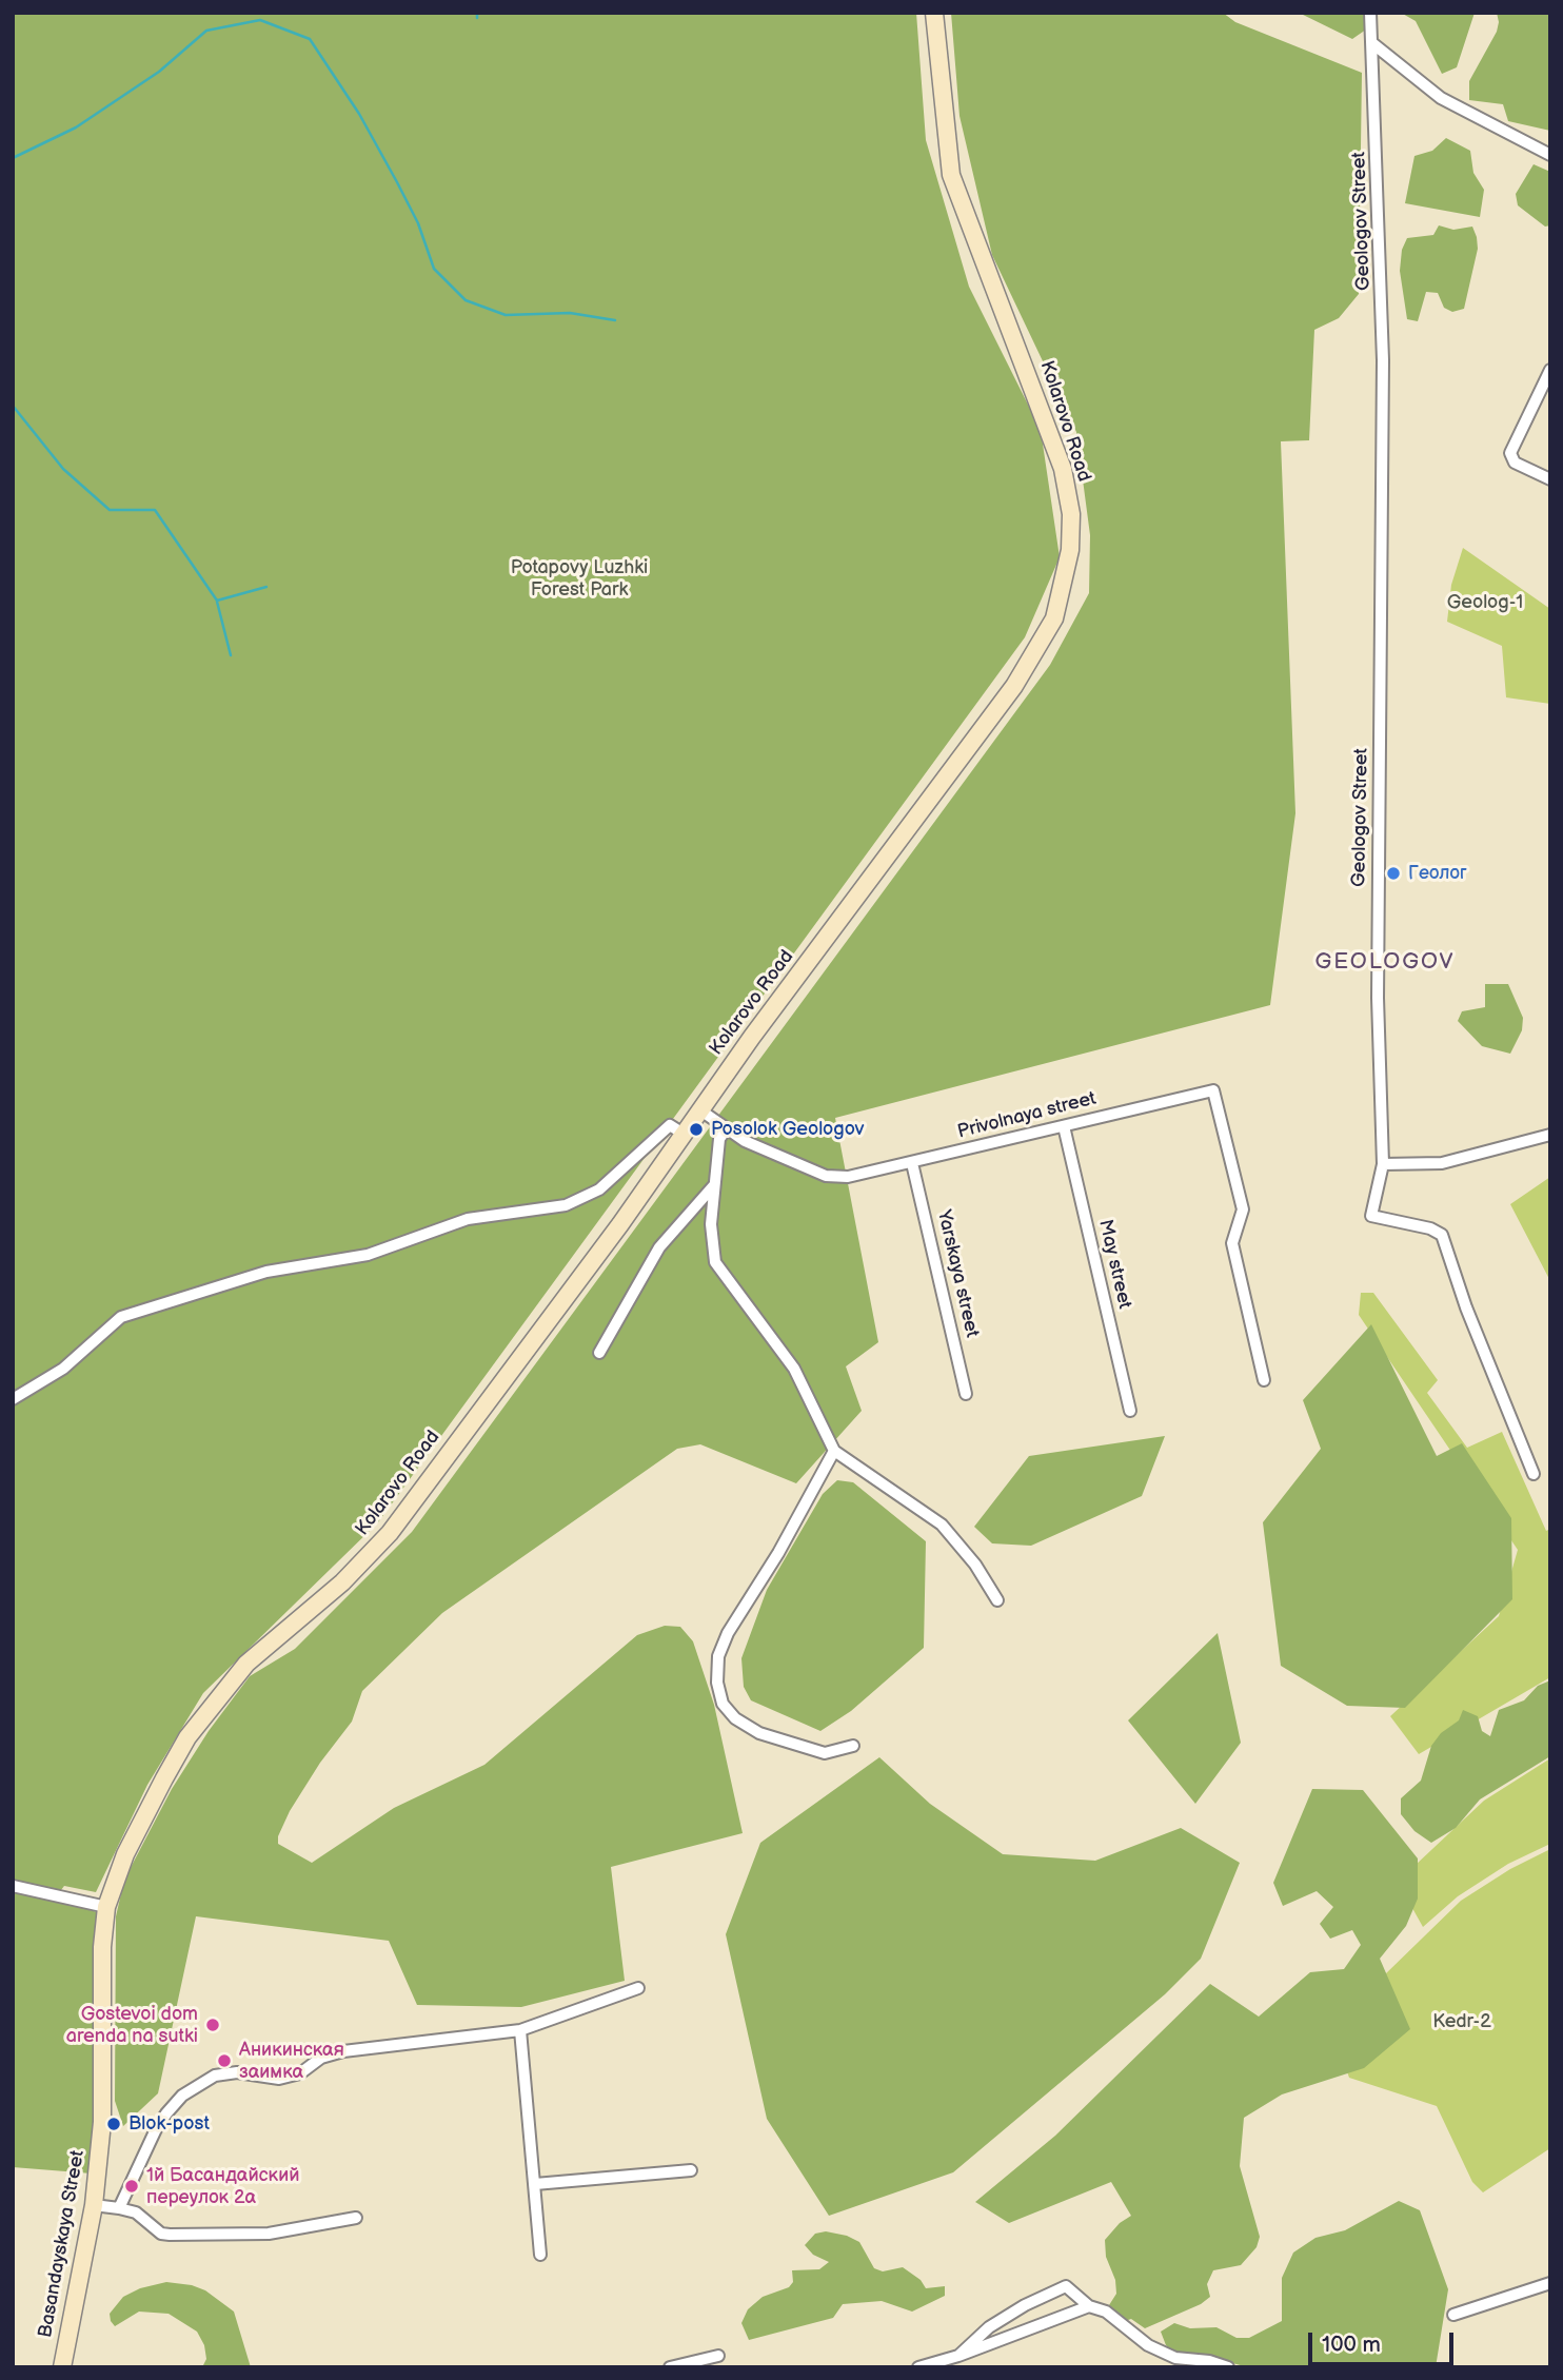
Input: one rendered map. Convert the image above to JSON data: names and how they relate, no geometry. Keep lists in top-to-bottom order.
{
  "streets": {
    "street": [
      "Geologov Street",
      "Kolarovo Road",
      "Privolnaya street",
      "May street",
      "Yarskaya street",
      "Basandayskaya Street"
    ]
  },
  "crossings": [
    ["Kolarovo Road", "Basandayskaya Street"],
    ["Privolnaya street", "May street"],
    ["Privolnaya street", "Yarskaya street"]
  ],
  "districts": ["GEOLOGOV"],
  "parks": ["Potapovy Luzhki Forest Park", "Geolog-1", "Kedr-2"],
  "places": [
    "Геолог",
    "Posolok Geologov",
    "Gostevoi dom arenda na sutki",
    "Аникинская заимка",
    "Blok-post",
    "1й Басандайский переулок 2а"
  ],
  "scale_bar": "100 m"
}
